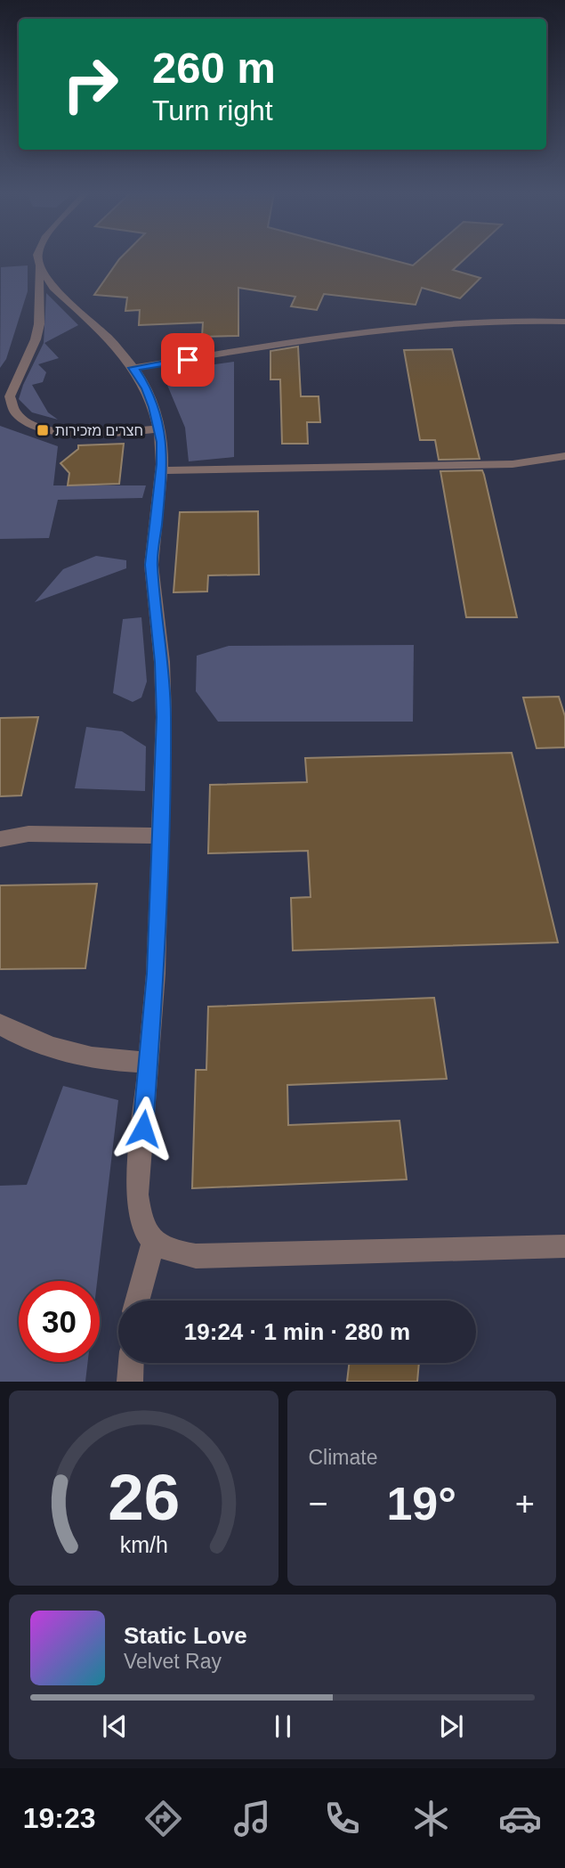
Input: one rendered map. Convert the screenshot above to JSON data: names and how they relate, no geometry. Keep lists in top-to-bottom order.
{
  "places": {
    "transit": ["חצרים מזכירות"]
  },
  "page": {
    "turn": ["260 m", "Turn right"],
    "limit": "30",
    "trip": "19:24 · 1 min · 280 m",
    "tile": "Climate",
    "heat": ["−", "19°", "+"],
    "song": ["Static Love", "Velvet Ray"],
    "tabs": "19:23",
    "gauge": ["26", "km/h"]
  }
}
